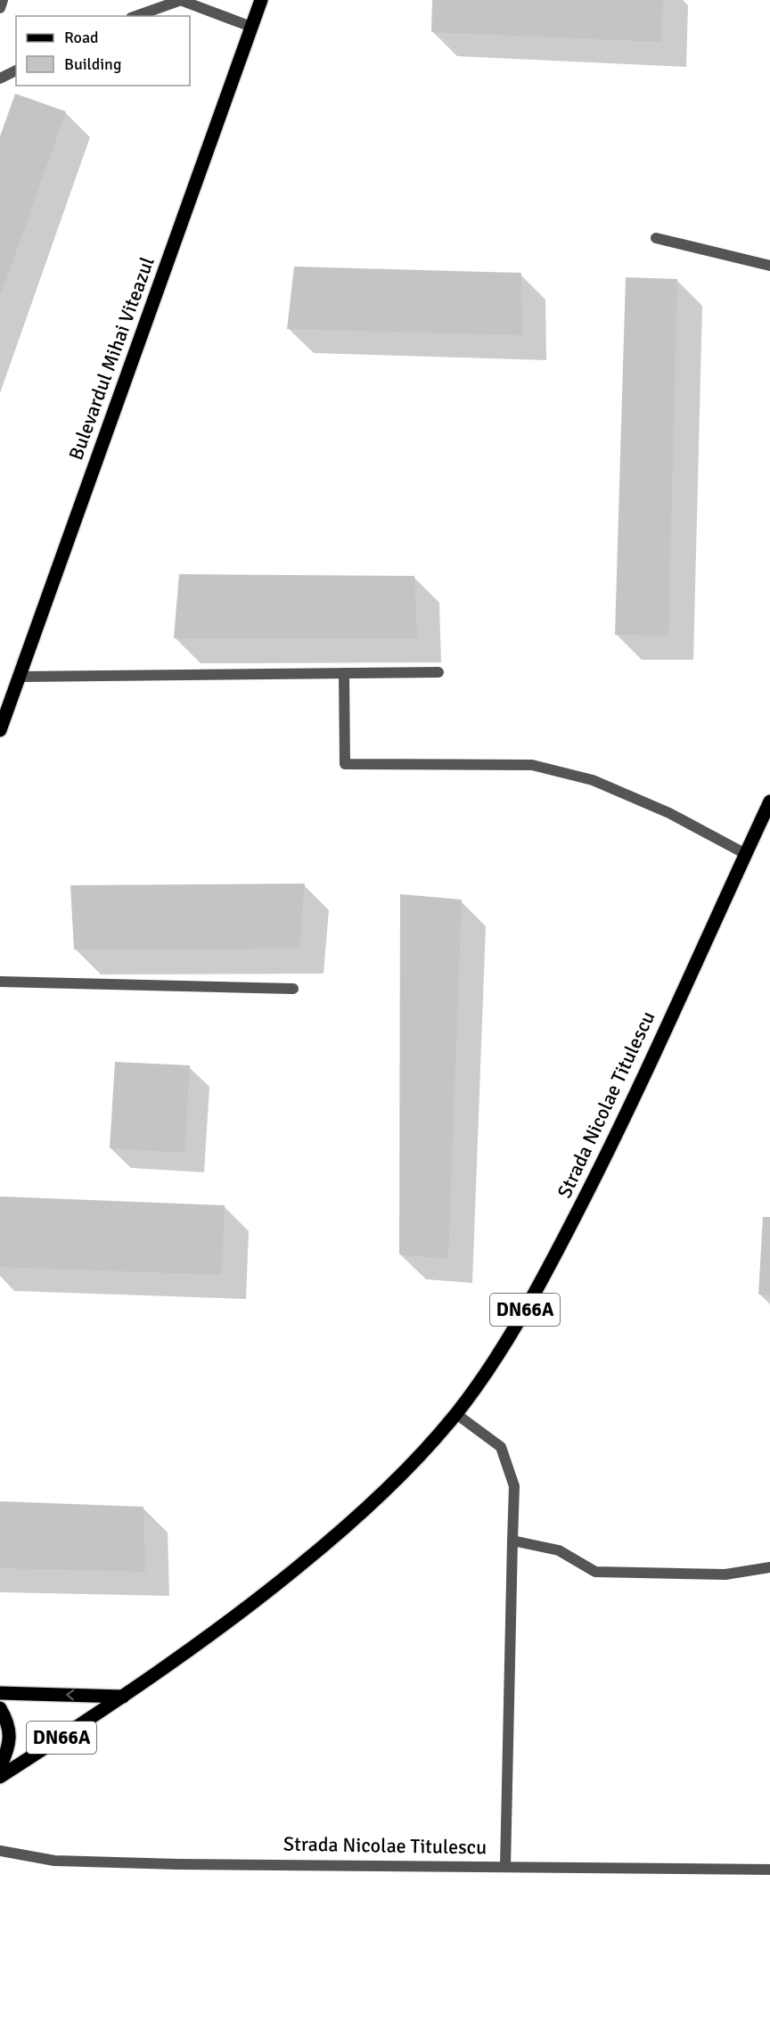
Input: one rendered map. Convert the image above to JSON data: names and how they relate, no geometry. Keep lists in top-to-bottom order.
{
  "streets": {
    "main road": ["Bulevardul Mihai Viteazul", "Strada Nicolae Titulescu", "DN66A"]
  },
  "legend": ["Road", "Building"]
}
